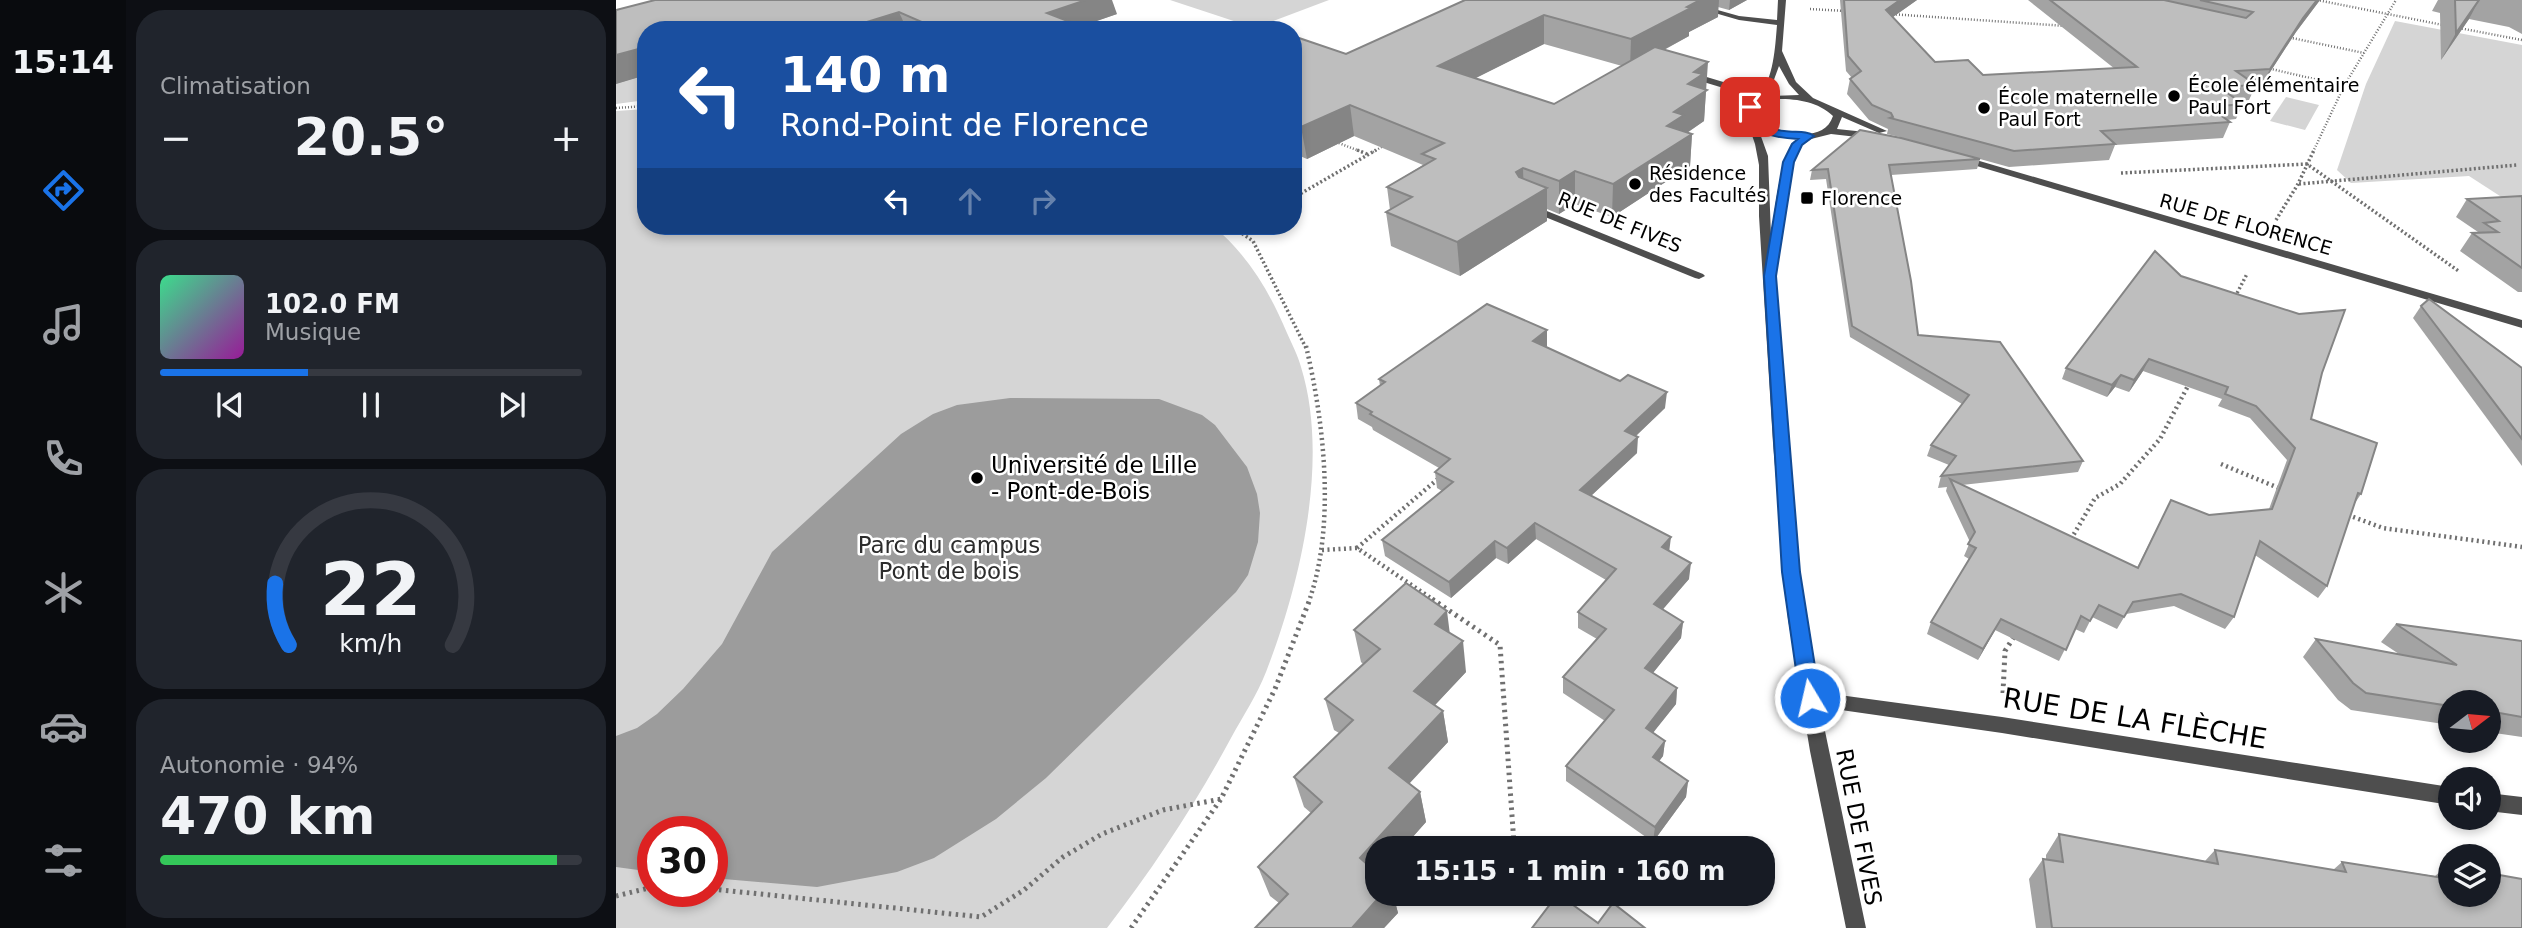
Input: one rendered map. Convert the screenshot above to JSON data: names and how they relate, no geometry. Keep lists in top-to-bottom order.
{
  "streets": {
    "street": ["RUE DE FIVES", "RUE DE FLORENCE", "RUE DE LA FLÈCHE"]
  },
  "crossings": [
    ["RUE DE FIVES", "RUE DE LA FLÈCHE"]
  ],
  "parks": ["Parc du campus Pont de bois"],
  "places": {
    "other": [
      "École élémentaire Paul Fort",
      "École maternelle Paul Fort",
      "Résidence des Facultés",
      "Université de Lille - Pont-de-Bois"
    ],
    "transit": ["Florence"]
  },
  "north": "right",
  "page": {
    "tabs": "15:14",
    "tile": [
      "Climatisation",
      ["Autonomie · 94%", "470 km"]
    ],
    "turn": ["140 m", "Rond-Point de Florence"],
    "heat": ["−", "20.5°", "+"],
    "song": ["102.0 FM", "Musique"],
    "limit": "30",
    "trip": "15:15 · 1 min · 160 m",
    "gauge": ["22", "km/h"]
  }
}
